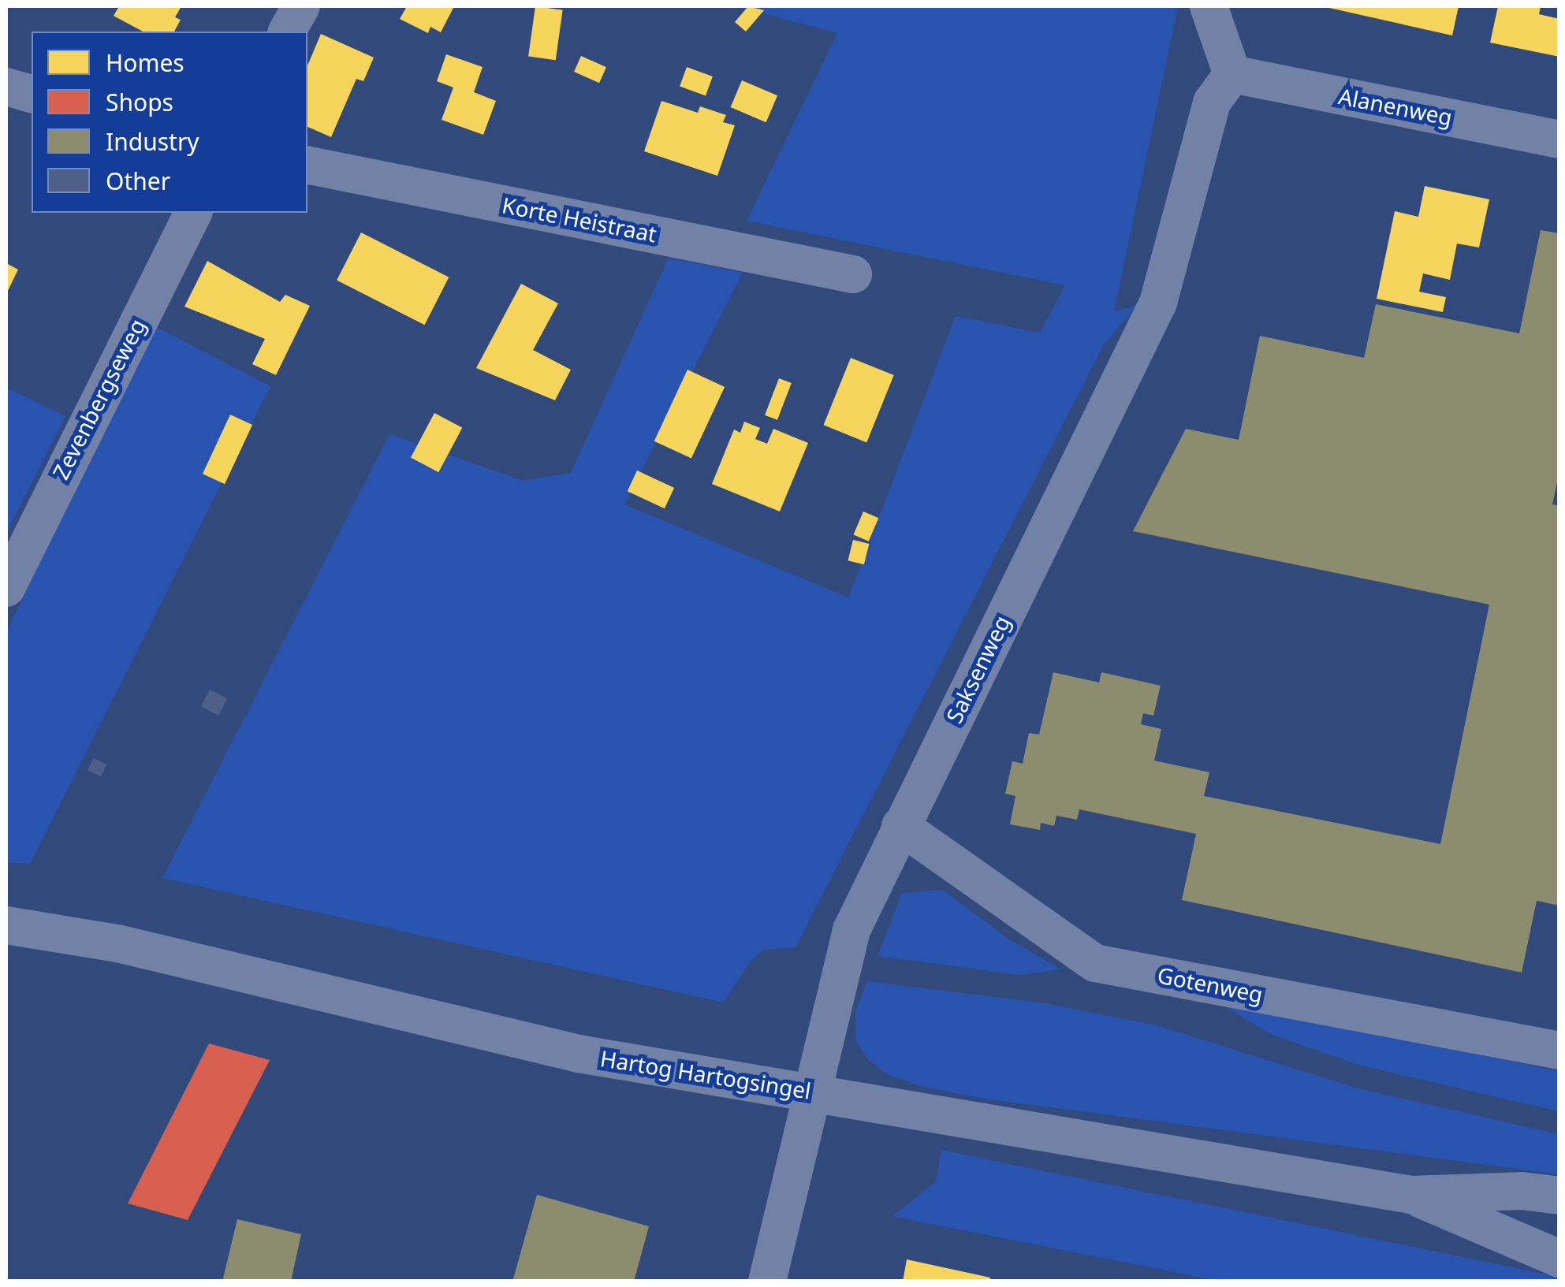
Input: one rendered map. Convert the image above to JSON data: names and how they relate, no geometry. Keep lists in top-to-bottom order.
{
  "streets": {
    "street": [
      "Alanenweg",
      "Korte Heistraat",
      "Zevenbergseweg",
      "Saksenweg",
      "Gotenweg",
      "Hartog Hartogsingel"
    ]
  },
  "crossings": [
    ["Alanenweg", "Saksenweg"],
    ["Saksenweg", "Gotenweg"],
    ["Saksenweg", "Hartog Hartogsingel"]
  ],
  "legend": [
    "Homes",
    "Shops",
    "Industry",
    "Other"
  ]
}
